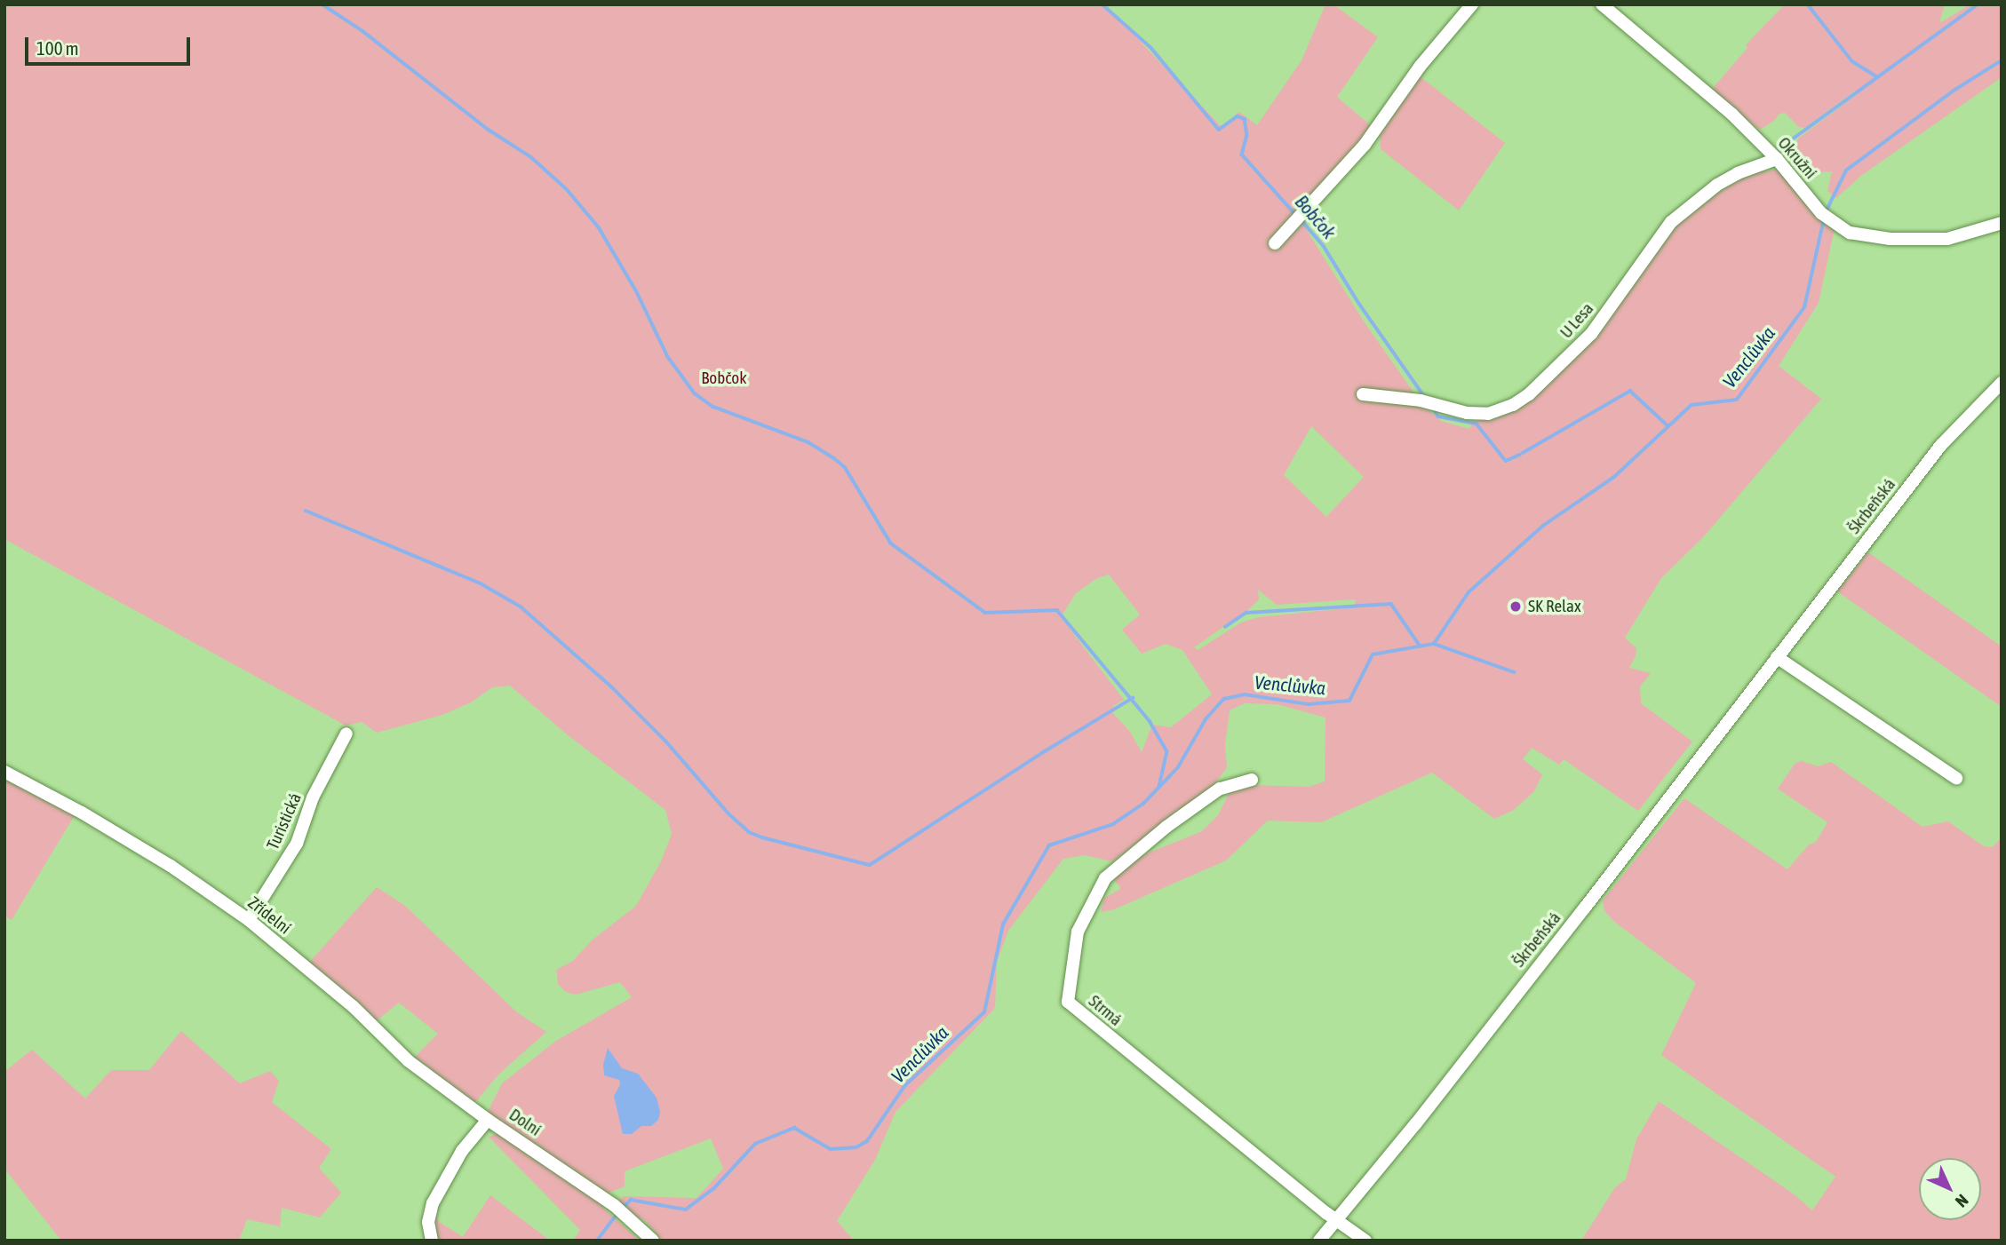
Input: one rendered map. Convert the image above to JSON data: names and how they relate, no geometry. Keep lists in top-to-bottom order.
{
  "streets": {
    "street": [
      "Okružní",
      "U Lesa",
      "Škrbeňská",
      "Turistická",
      "Zřídelní",
      "Strmá",
      "Dolní"
    ]
  },
  "crossings": [
    ["Okružní", "U Lesa"],
    ["Škrbeňská", "Strmá"],
    ["Turistická", "Zřídelní"],
    ["Zřídelní", "Dolní"]
  ],
  "water": ["Bobčok", "Venclůvka"],
  "parks": ["Bobčok"],
  "places": ["SK Relax"],
  "scale_bar": "100 m",
  "north": "bottom right"
}
